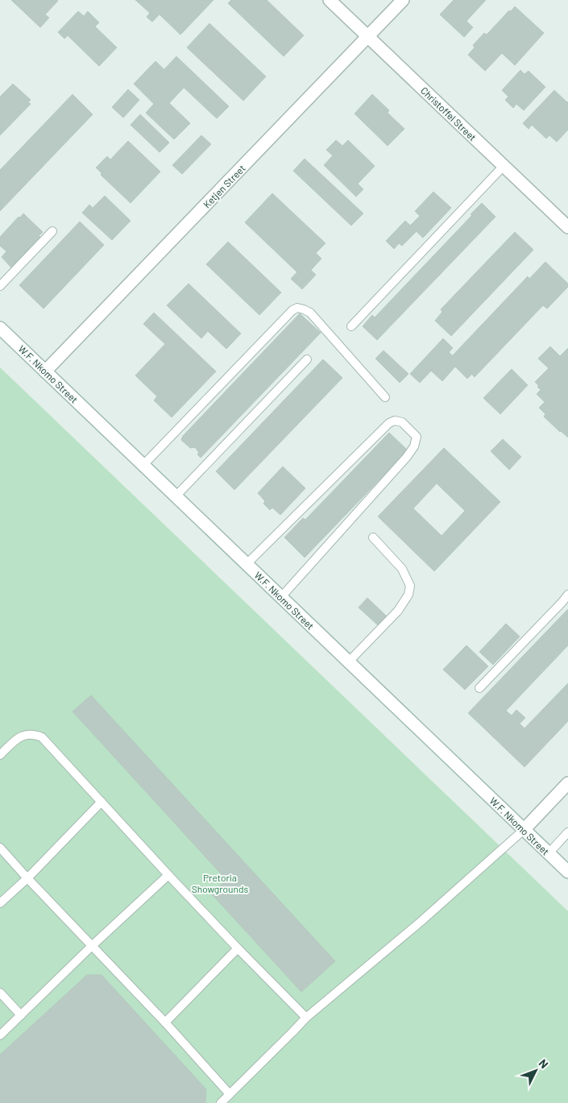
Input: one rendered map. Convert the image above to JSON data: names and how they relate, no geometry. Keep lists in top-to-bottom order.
{
  "streets": {
    "street": ["Christoffel Street", "Ketjen Street", "W.F. Nkomo Street"]
  },
  "crossings": [
    ["Christoffel Street", "Ketjen Street"],
    ["Ketjen Street", "W.F. Nkomo Street"]
  ],
  "parks": ["Pretoria Showgrounds"],
  "north": "top right"
}
